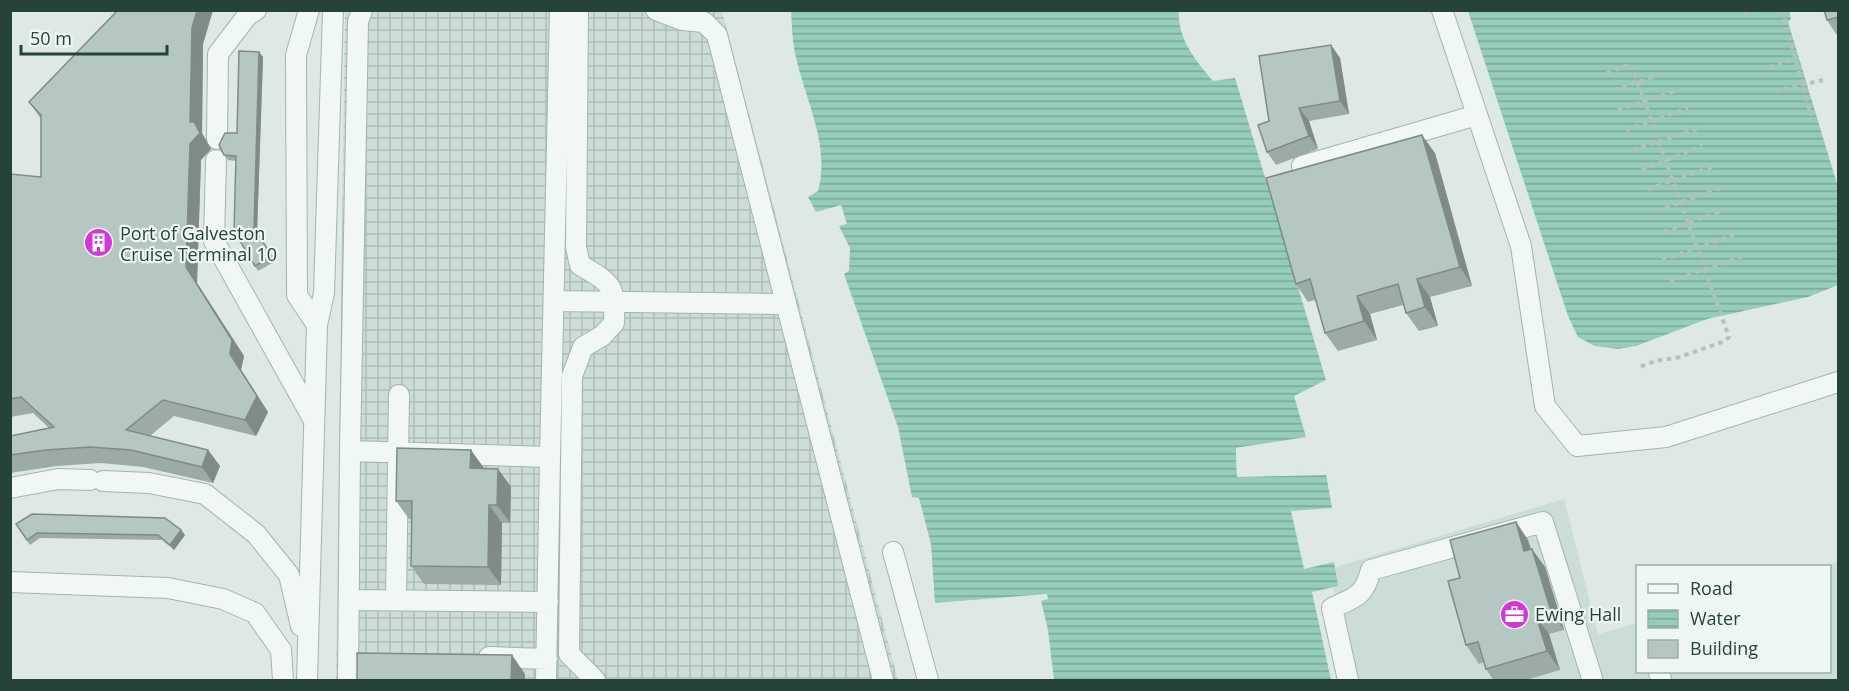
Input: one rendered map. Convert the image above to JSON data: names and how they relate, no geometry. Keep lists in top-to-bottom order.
{
  "places": {
    "building": ["Port of Galveston Cruise Terminal 10"],
    "office": ["Ewing Hall"]
  },
  "legend": ["Road", "Water", "Building"],
  "scale_bar": "50 m"
}
